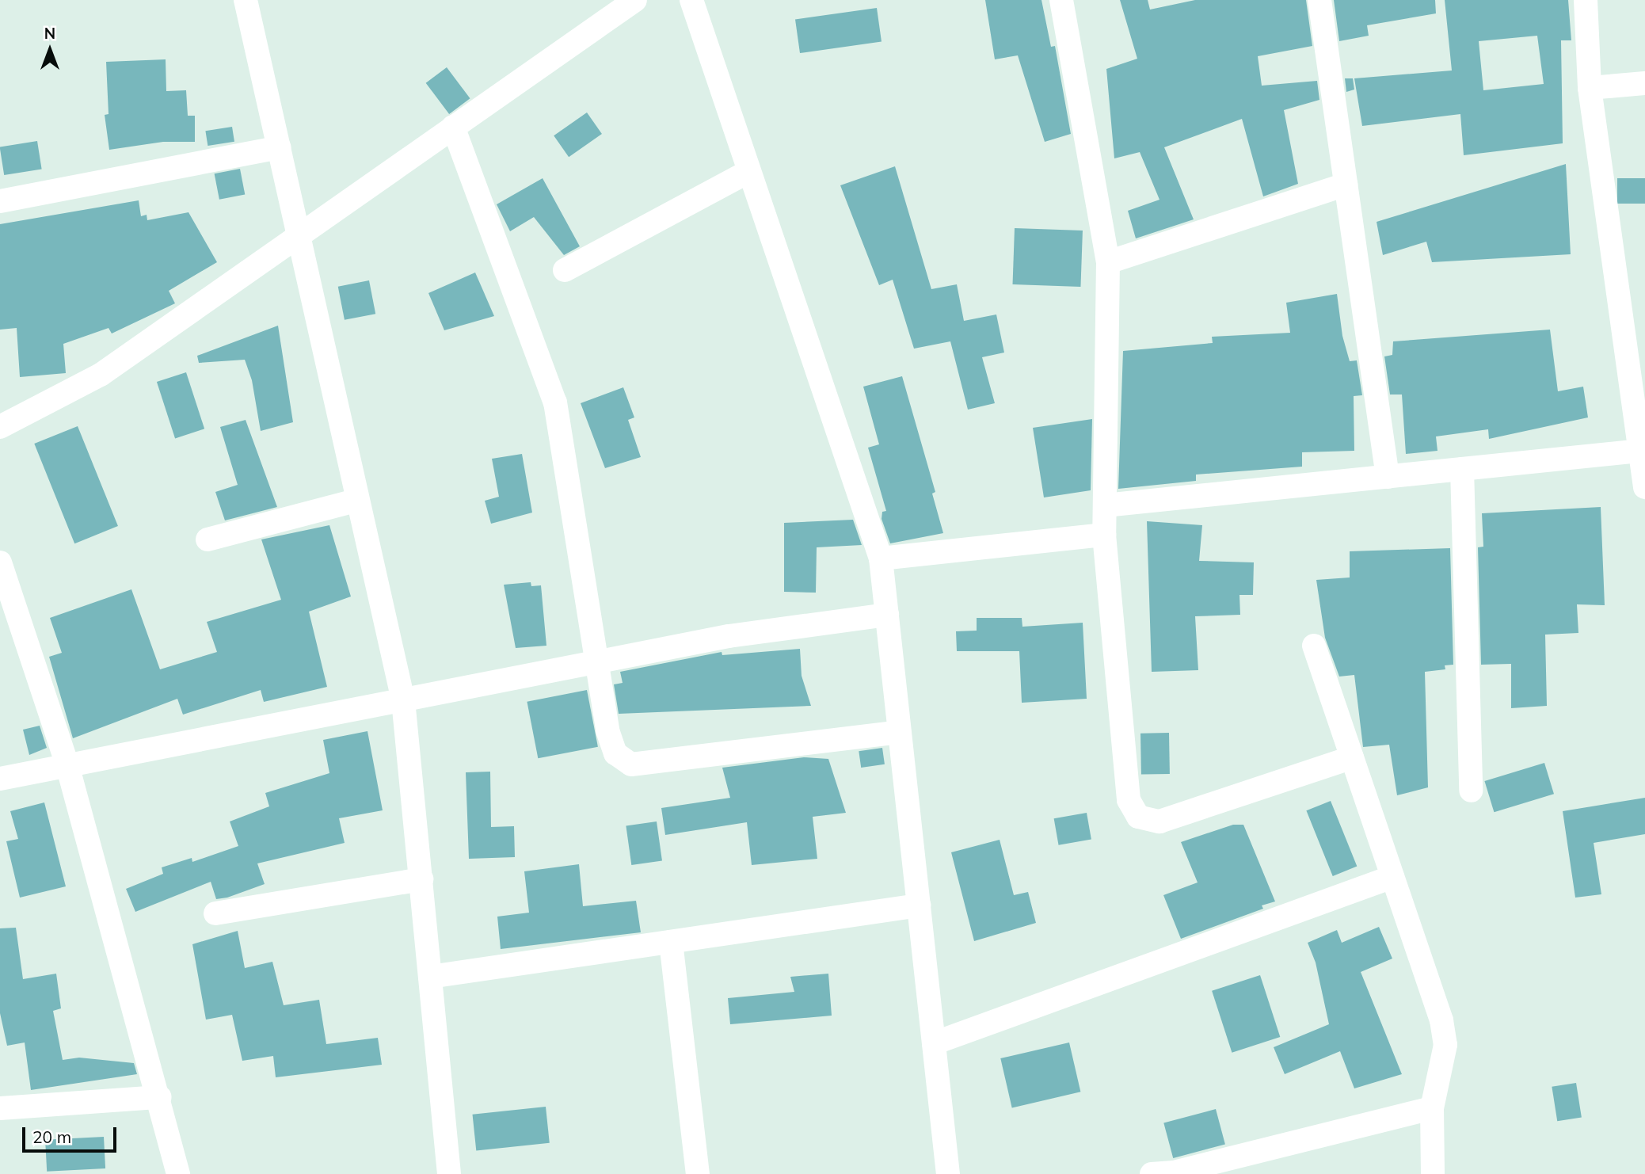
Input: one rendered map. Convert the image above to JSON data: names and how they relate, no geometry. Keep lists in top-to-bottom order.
{
  "scale_bar": "20 m",
  "north": "top"
}
